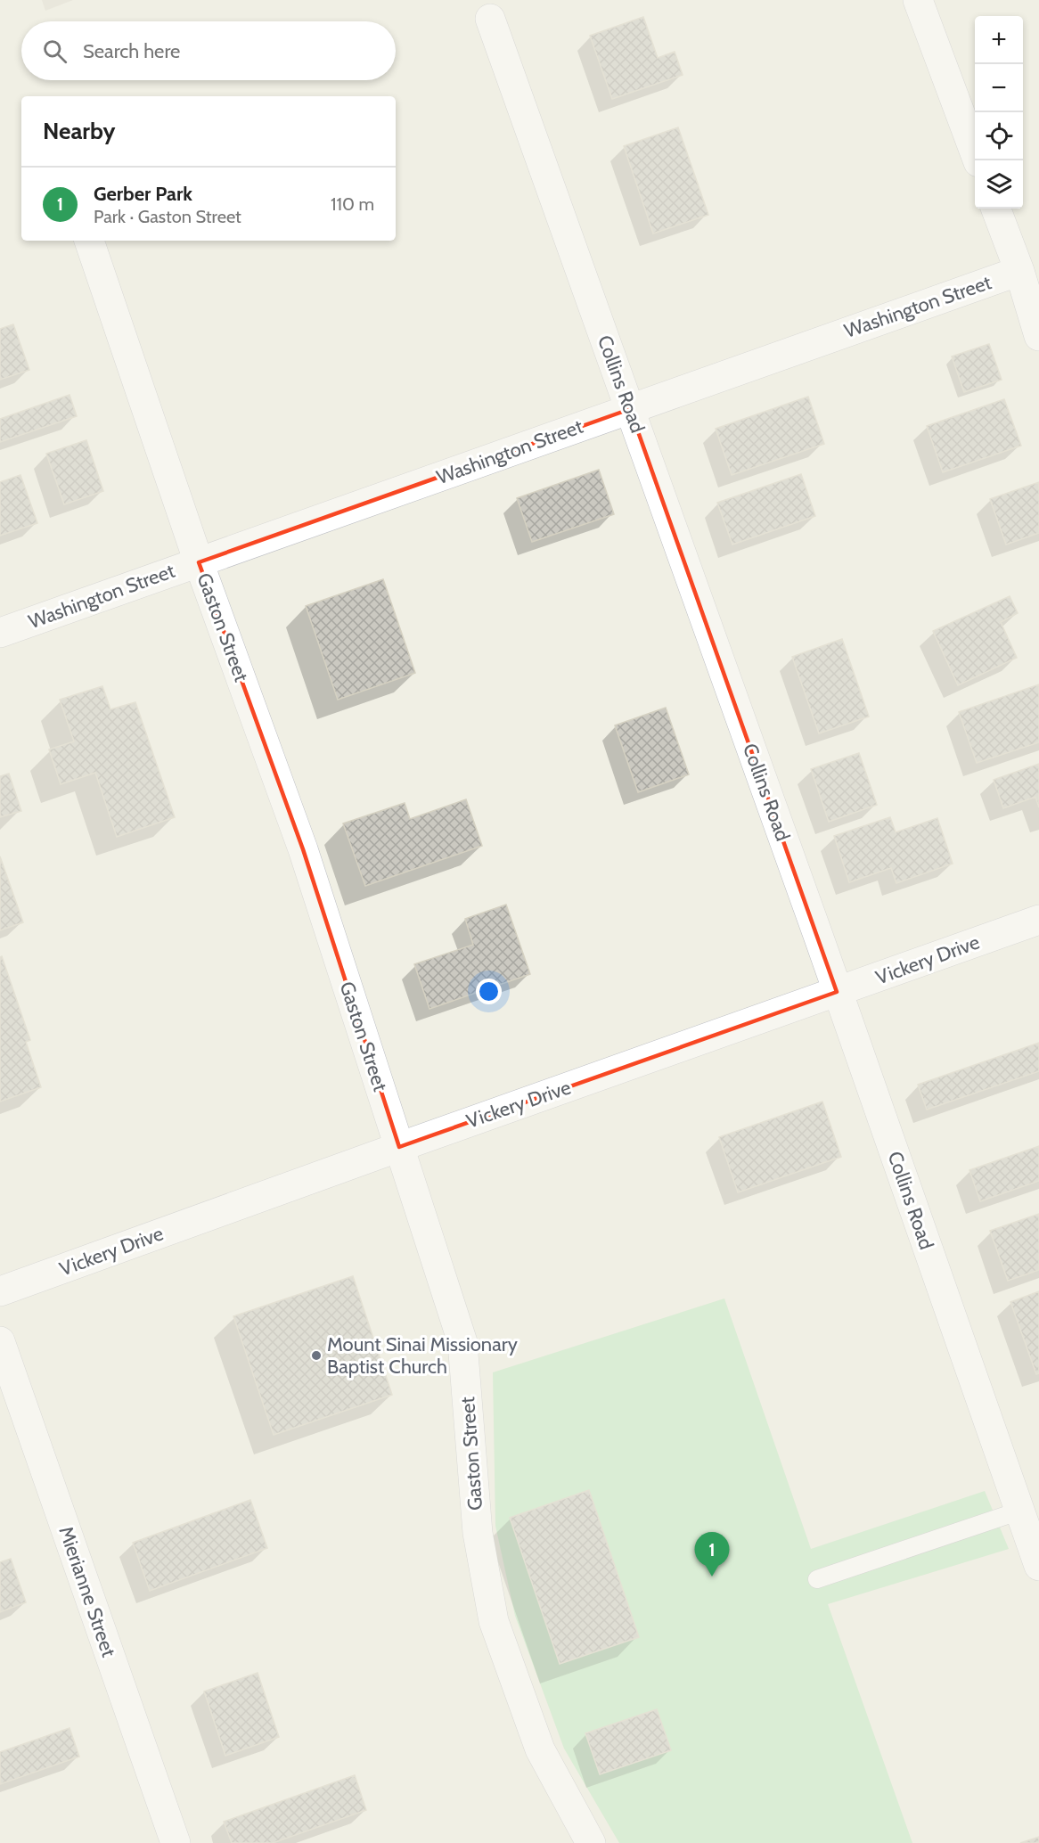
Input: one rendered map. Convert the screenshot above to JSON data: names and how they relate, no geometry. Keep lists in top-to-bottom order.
{
  "streets": {
    "street": [
      "Washington Street",
      "Collins Road",
      "Gaston Street",
      "Vickery Drive",
      "Mierianne Street"
    ]
  },
  "crossings": [
    ["Washington Street", "Collins Road"],
    ["Washington Street", "Gaston Street"],
    ["Collins Road", "Vickery Drive"],
    ["Gaston Street", "Vickery Drive"]
  ],
  "places": ["Mount Sinai Missionary Baptist Church"],
  "page": {
    "map_buttons": ["+", "−"],
    "search": "Search here",
    "heading": "Nearby",
    "list": [
      {
        "mark": "1",
        "name": "Gerber Park",
        "note": "Park · Gaston Street",
        "value": "110 m"
      }
    ],
    "pins": "1"
  }
}
